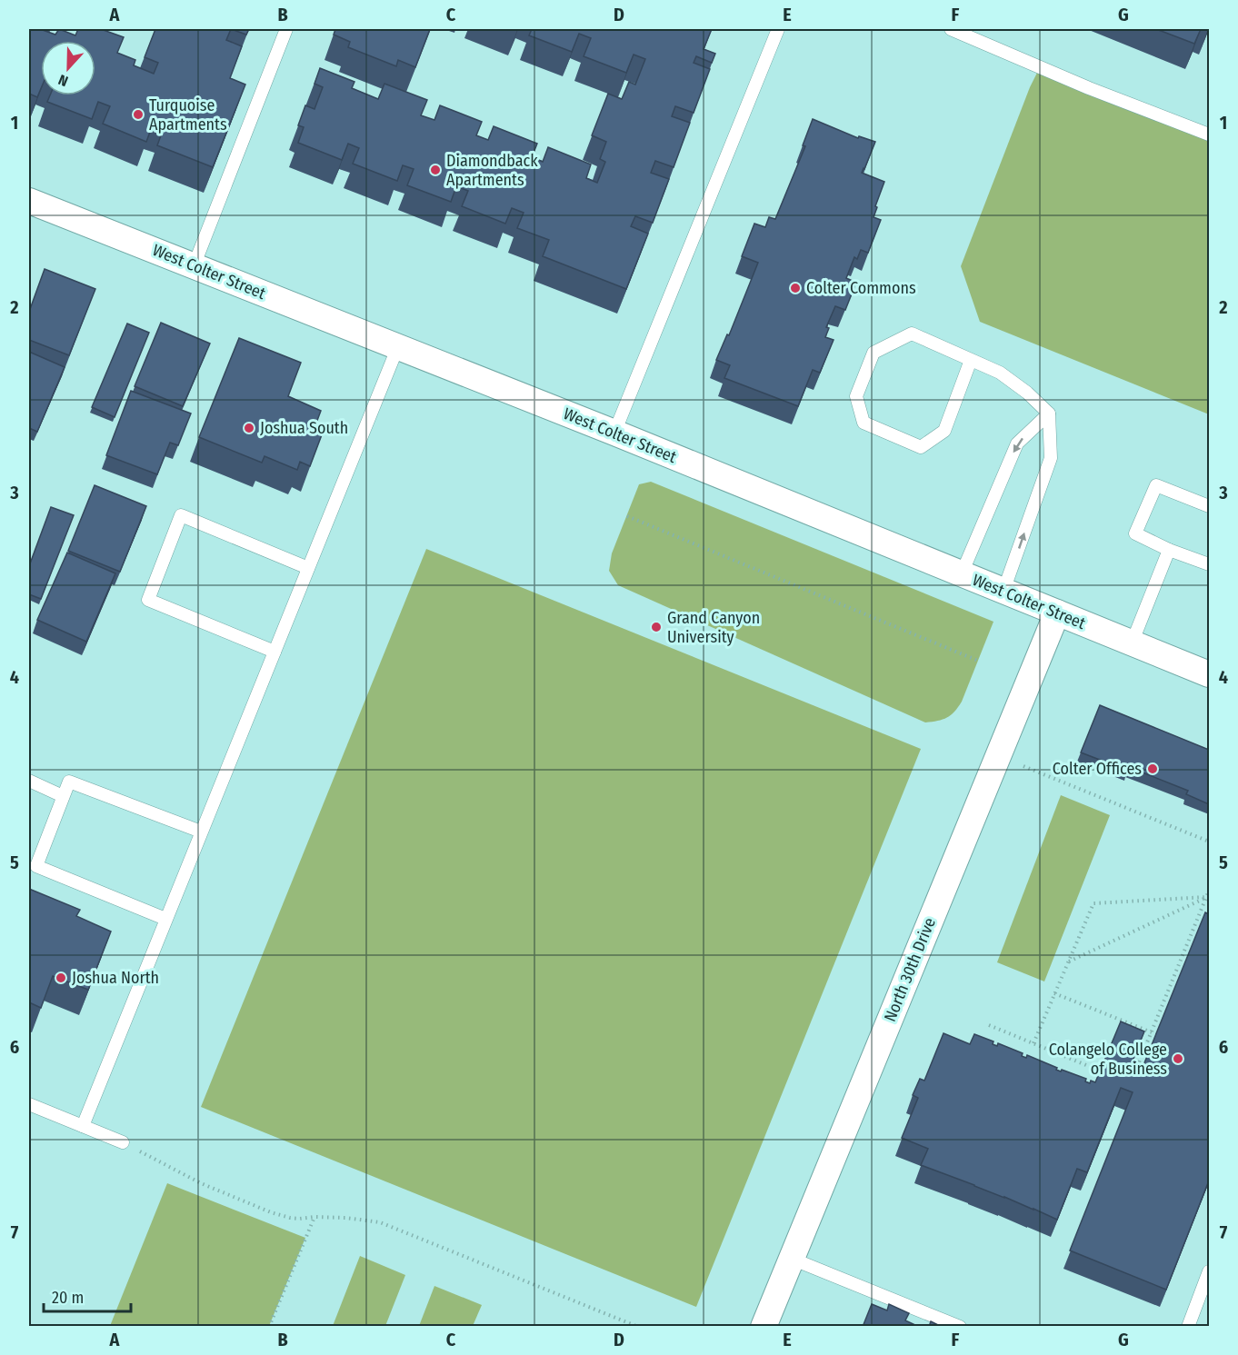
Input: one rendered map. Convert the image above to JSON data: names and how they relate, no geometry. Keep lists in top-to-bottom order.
{
  "streets": {
    "street": ["West Colter Street", "North 30th Drive"]
  },
  "crossings": [
    ["West Colter Street", "North 30th Drive"]
  ],
  "places": [
    "Turquoise Apartments",
    "Diamondback Apartments",
    "Colter Commons",
    "Joshua South",
    "Grand Canyon University",
    "Colter Offices",
    "Joshua North",
    "Colangelo College of Business"
  ],
  "scale_bar": "20 m",
  "north": "bottom",
  "grid": {
    "columns": [
      "A",
      "B",
      "C",
      "D",
      "E",
      "F",
      "G"
    ],
    "rows": [
      "1",
      "2",
      "3",
      "4",
      "5",
      "6",
      "7"
    ]
  }
}
